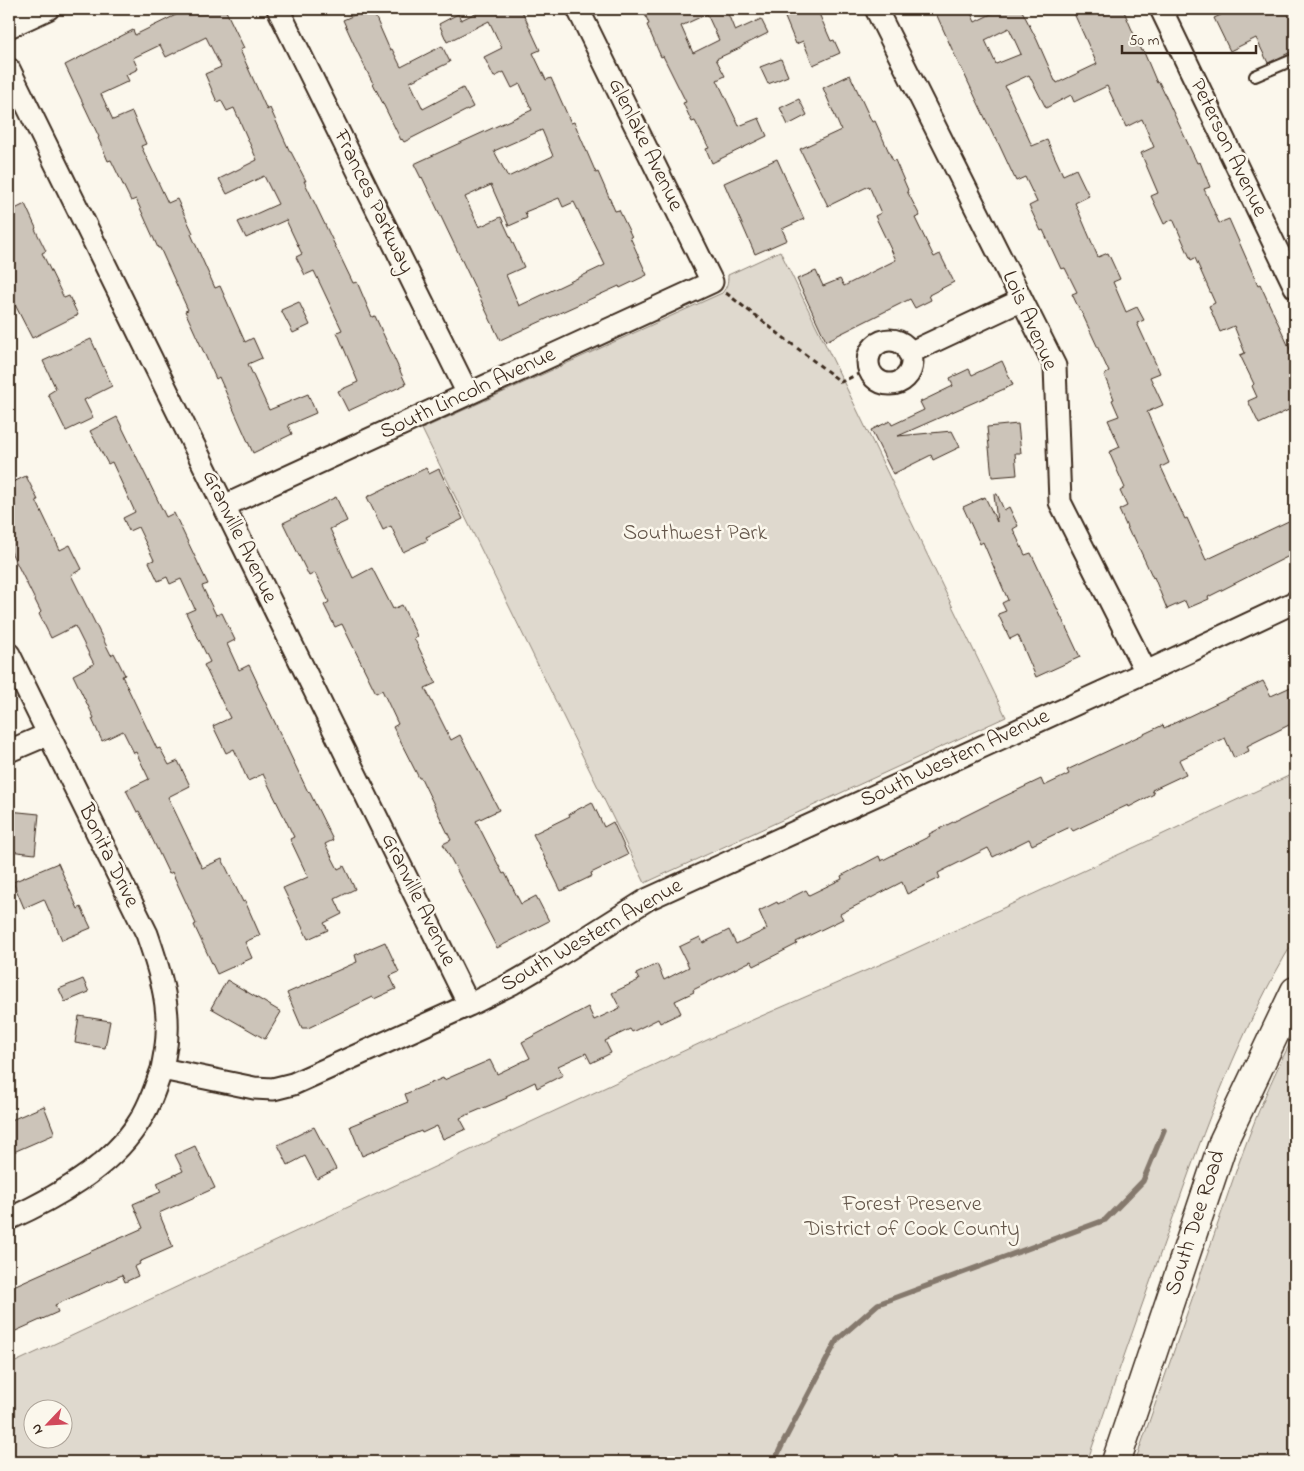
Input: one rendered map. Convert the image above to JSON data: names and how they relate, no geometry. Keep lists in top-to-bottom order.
{
  "streets": {
    "main road": ["South Dee Road"],
    "street": [
      "Glenlake Avenue",
      "Peterson Avenue",
      "Frances Parkway",
      "Lois Avenue",
      "South Lincoln Avenue",
      "Granville Avenue",
      "South Western Avenue",
      "Bonita Drive"
    ]
  },
  "crossings": [
    ["Glenlake Avenue", "South Lincoln Avenue"],
    ["Frances Parkway", "South Lincoln Avenue"],
    ["Lois Avenue", "South Western Avenue"],
    ["South Lincoln Avenue", "Granville Avenue"],
    ["Granville Avenue", "South Western Avenue"],
    ["South Western Avenue", "Bonita Drive"]
  ],
  "parks": ["Southwest Park", "Forest Preserve District of Cook County"],
  "scale_bar": "50 m",
  "north": "bottom left"
}
